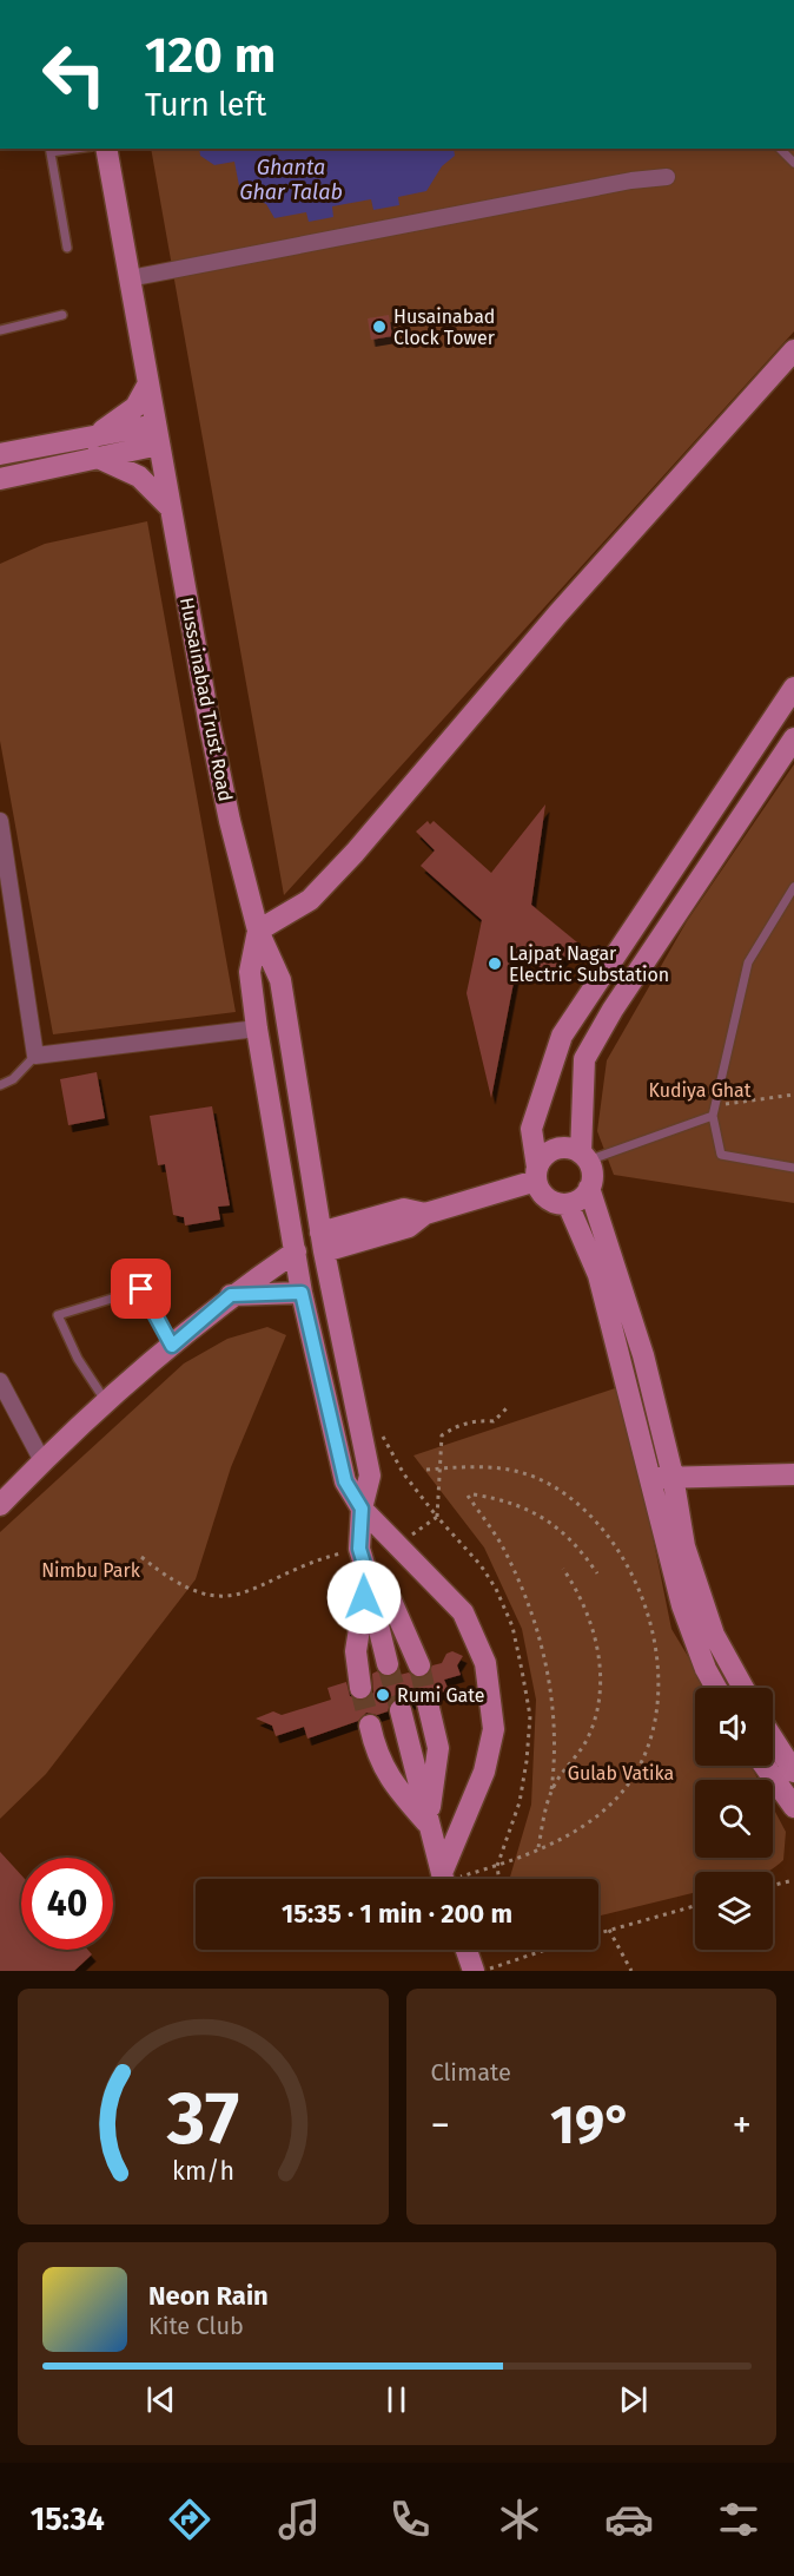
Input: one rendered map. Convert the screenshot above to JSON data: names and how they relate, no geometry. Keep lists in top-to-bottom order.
{
  "streets": {
    "street": ["Hussainabad Trust Road"]
  },
  "water": ["Ghanta Ghar Talab"],
  "parks": ["Kudiya Ghat", "Nimbu Park", "Gulab Vatika"],
  "places": ["Husainabad Clock Tower", "Lajpat Nagar Electric Substation", "Rumi Gate"],
  "page": {
    "turn": ["120 m", "Turn left"],
    "limit": "40",
    "trip": "15:35 · 1 min · 200 m",
    "tile": "Climate",
    "heat": ["−", "19°", "+"],
    "song": ["Neon Rain", "Kite Club"],
    "tabs": "15:34",
    "gauge": ["37", "km/h"]
  }
}
